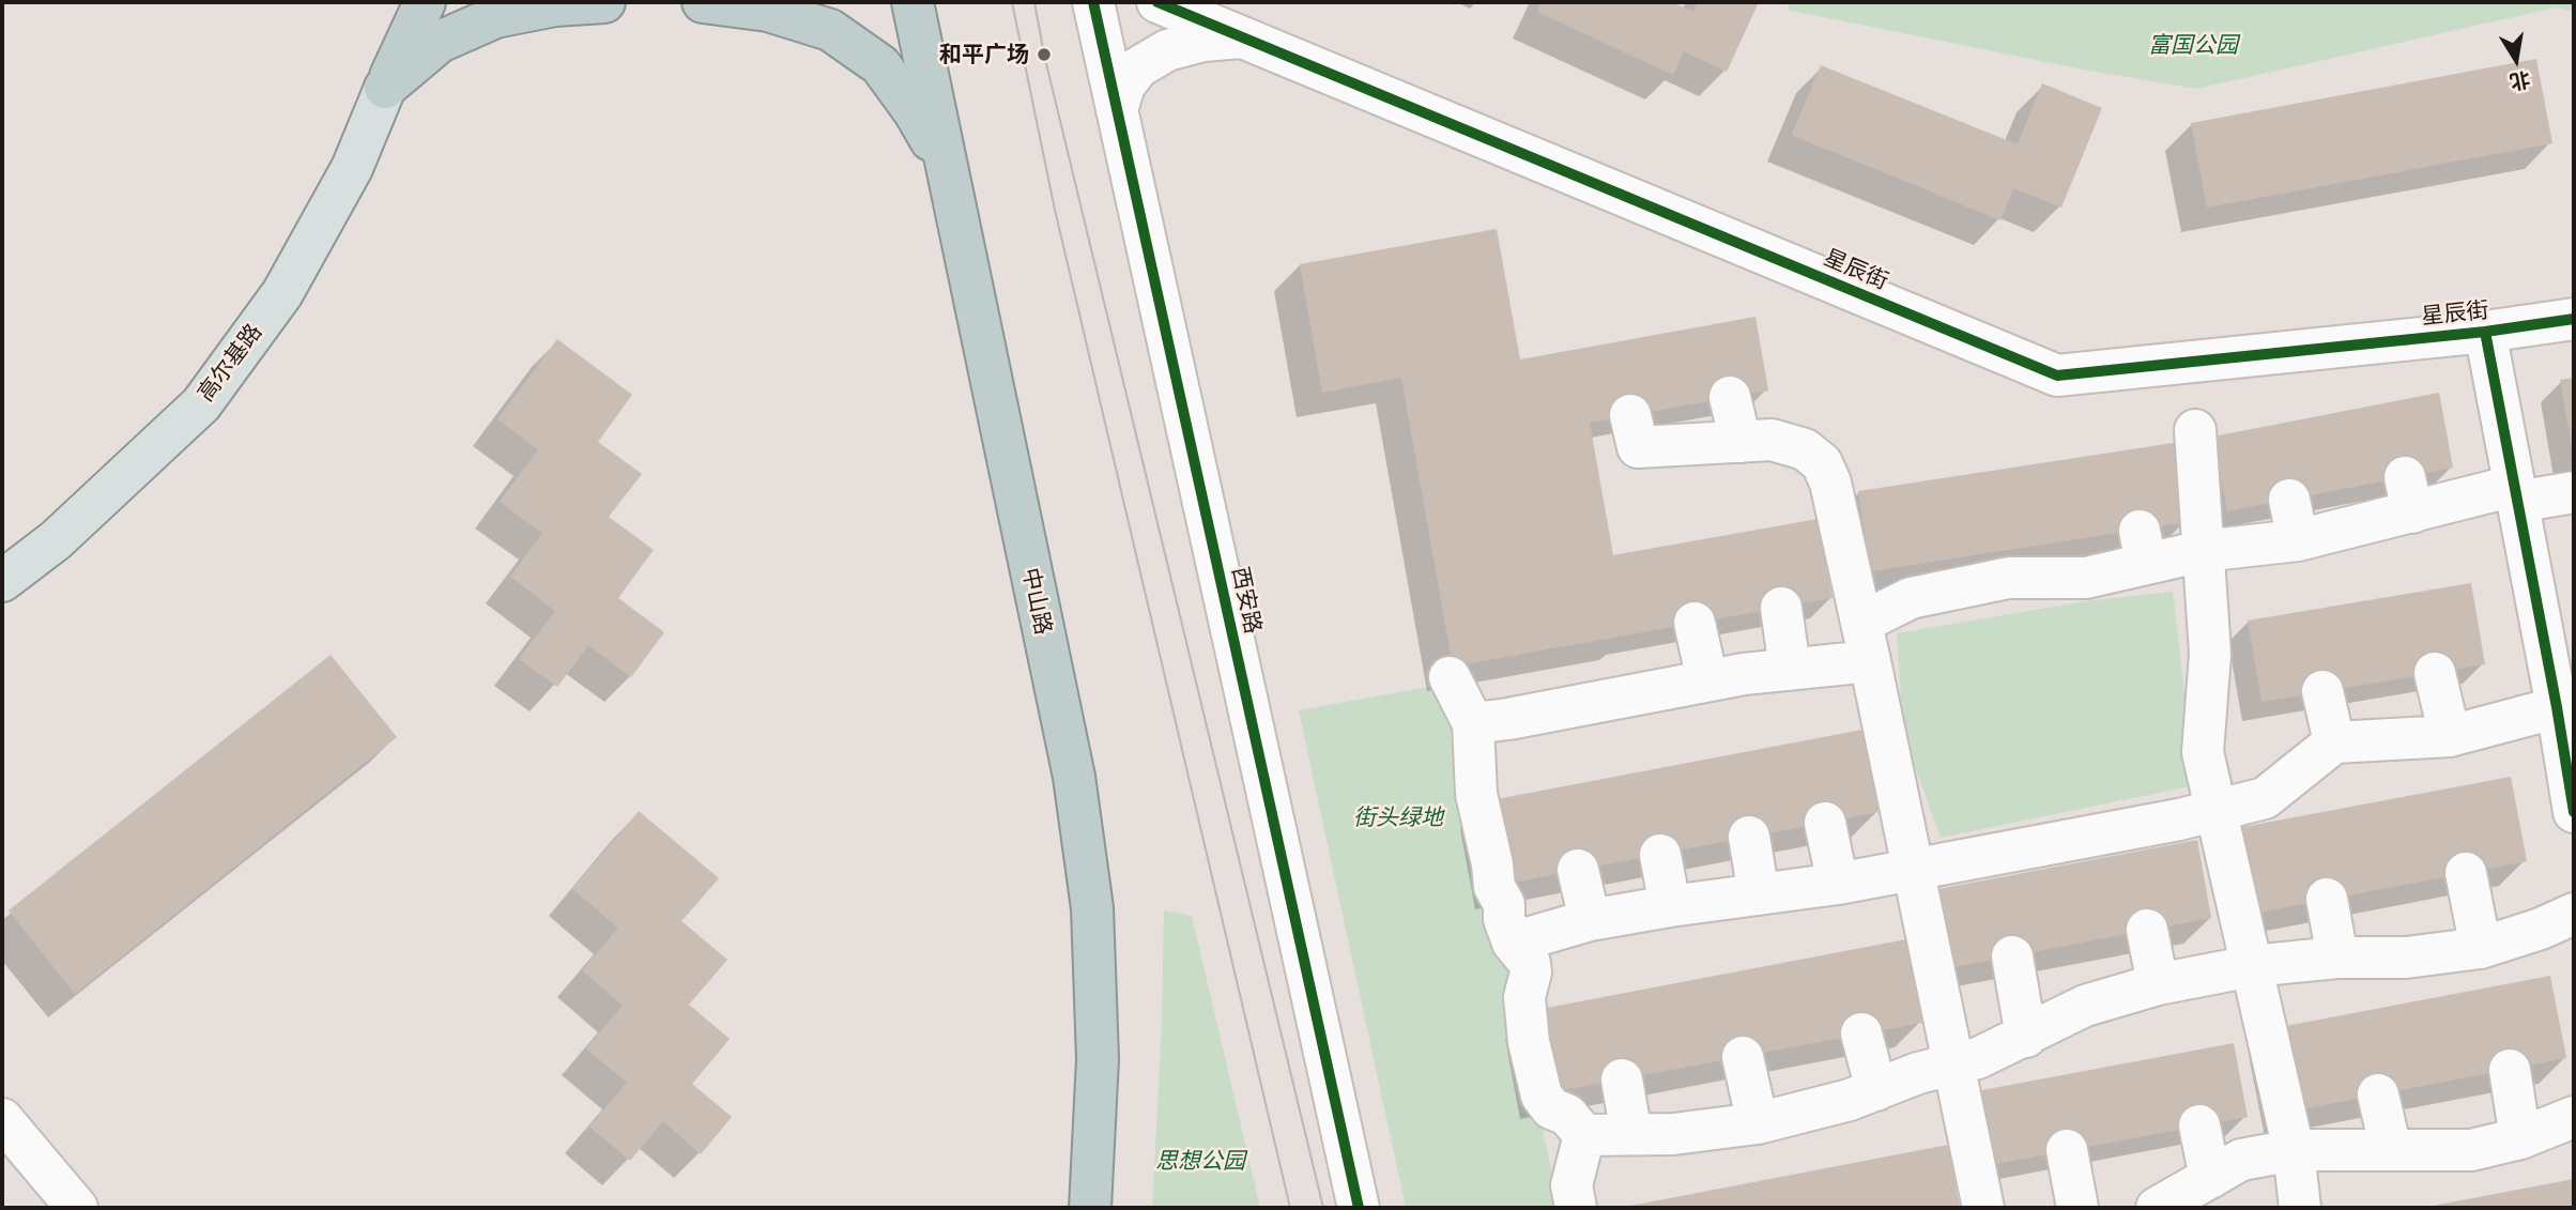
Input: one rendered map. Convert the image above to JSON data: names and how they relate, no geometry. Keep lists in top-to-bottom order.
{
  "streets": {
    "highway": ["中山路"],
    "main road": ["高尔基路"],
    "street": ["星辰街", "西安路"]
  },
  "parks": ["富国公园", "街头绿地", "思想公园"],
  "places": ["和平广场"],
  "north": "bottom"
}
